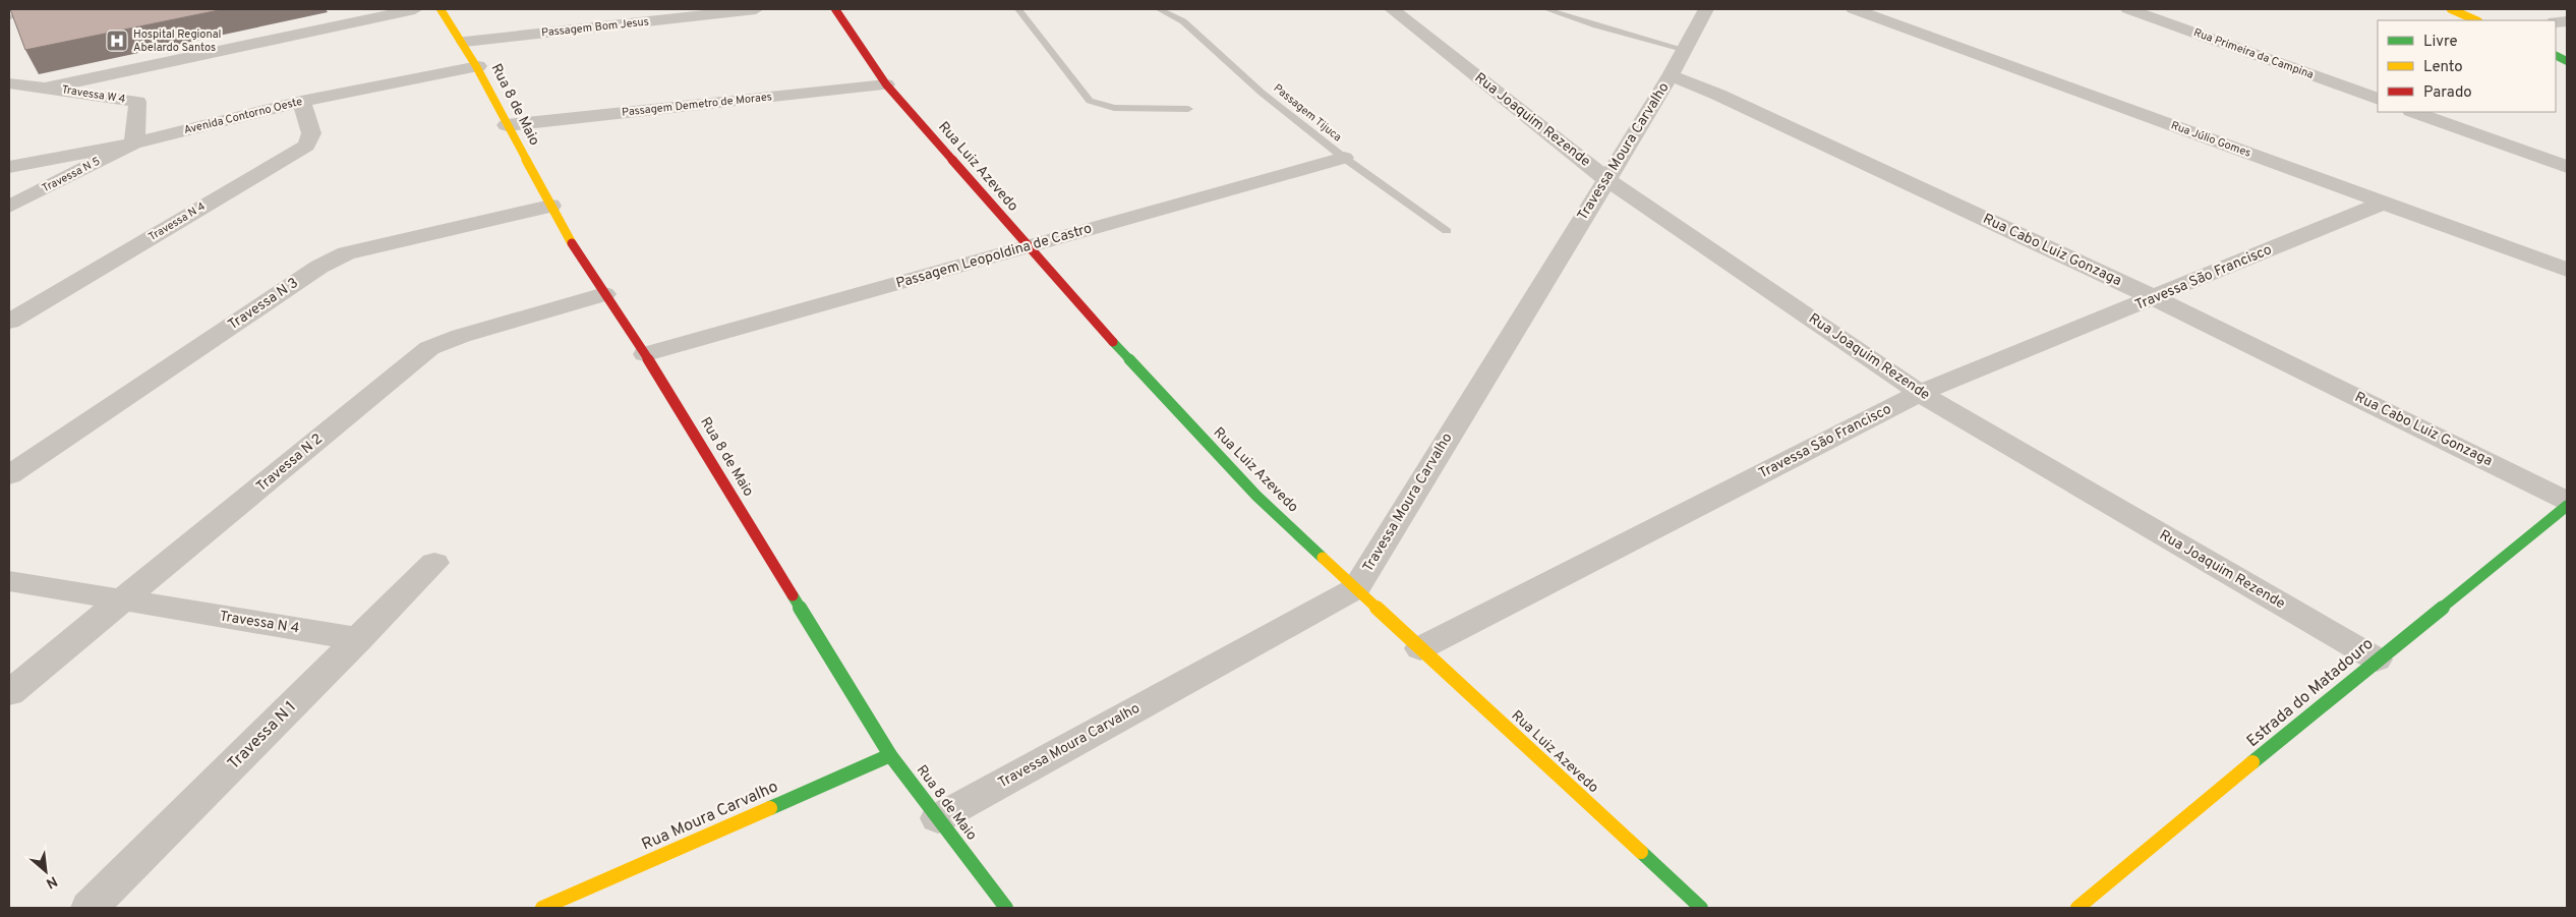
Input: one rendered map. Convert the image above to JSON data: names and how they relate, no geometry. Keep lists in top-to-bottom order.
{
  "streets": {
    "street": [
      "Passagem Bom Jesus",
      "Rua Primeira da Campina",
      "Travessa W 4",
      "Rua 8 de Maio",
      "Passagem Demetro de Moraes",
      "Avenida Contorno Oeste",
      "Rua Joaquim Rezende",
      "Rua Júlio Gomes",
      "Travessa Moura Carvalho",
      "Rua Luiz Azevedo",
      "Travessa N 5",
      "Travessa N 4",
      "Rua Cabo Luiz Gonzaga",
      "Passagem Leopoldina de Castro",
      "Travessa São Francisco",
      "Travessa N 3",
      "Travessa N 2",
      "Estrada do Matadouro",
      "Travessa N 1",
      "Rua Moura Carvalho"
    ],
    "lane": ["Passagem Tijuca"]
  },
  "crossings": [
    ["Passagem Bom Jesus", "Rua 8 de Maio"],
    ["Travessa W 4", "Avenida Contorno Oeste"],
    ["Travessa W 4", "Travessa N 5"],
    ["Rua 8 de Maio", "Passagem Demetro de Moraes"],
    ["Rua 8 de Maio", "Avenida Contorno Oeste"],
    ["Rua 8 de Maio", "Travessa Moura Carvalho"],
    ["Rua 8 de Maio", "Passagem Leopoldina de Castro"],
    ["Rua 8 de Maio", "Travessa N 3"],
    ["Rua 8 de Maio", "Travessa N 2"],
    ["Rua 8 de Maio", "Rua Moura Carvalho"],
    ["Passagem Demetro de Moraes", "Rua Luiz Azevedo"],
    ["Passagem Tijuca", "Passagem Leopoldina de Castro"],
    ["Avenida Contorno Oeste", "Travessa N 5"],
    ["Avenida Contorno Oeste", "Travessa N 4"],
    ["Rua Joaquim Rezende", "Travessa Moura Carvalho"],
    ["Rua Joaquim Rezende", "Travessa São Francisco"],
    ["Rua Joaquim Rezende", "Estrada do Matadouro"],
    ["Rua Júlio Gomes", "Travessa São Francisco"],
    ["Travessa Moura Carvalho", "Rua Luiz Azevedo"],
    ["Travessa Moura Carvalho", "Rua Cabo Luiz Gonzaga"],
    ["Rua Luiz Azevedo", "Passagem Leopoldina de Castro"],
    ["Rua Luiz Azevedo", "Travessa São Francisco"],
    ["Travessa N 4", "Travessa N 2"],
    ["Travessa N 4", "Travessa N 1"],
    ["Rua Cabo Luiz Gonzaga", "Travessa São Francisco"]
  ],
  "places": {
    "hospital": ["Hospital Regional Abelardo Santos"]
  },
  "legend": ["Livre", "Lento", "Parado"],
  "north": "bottom right"
}
